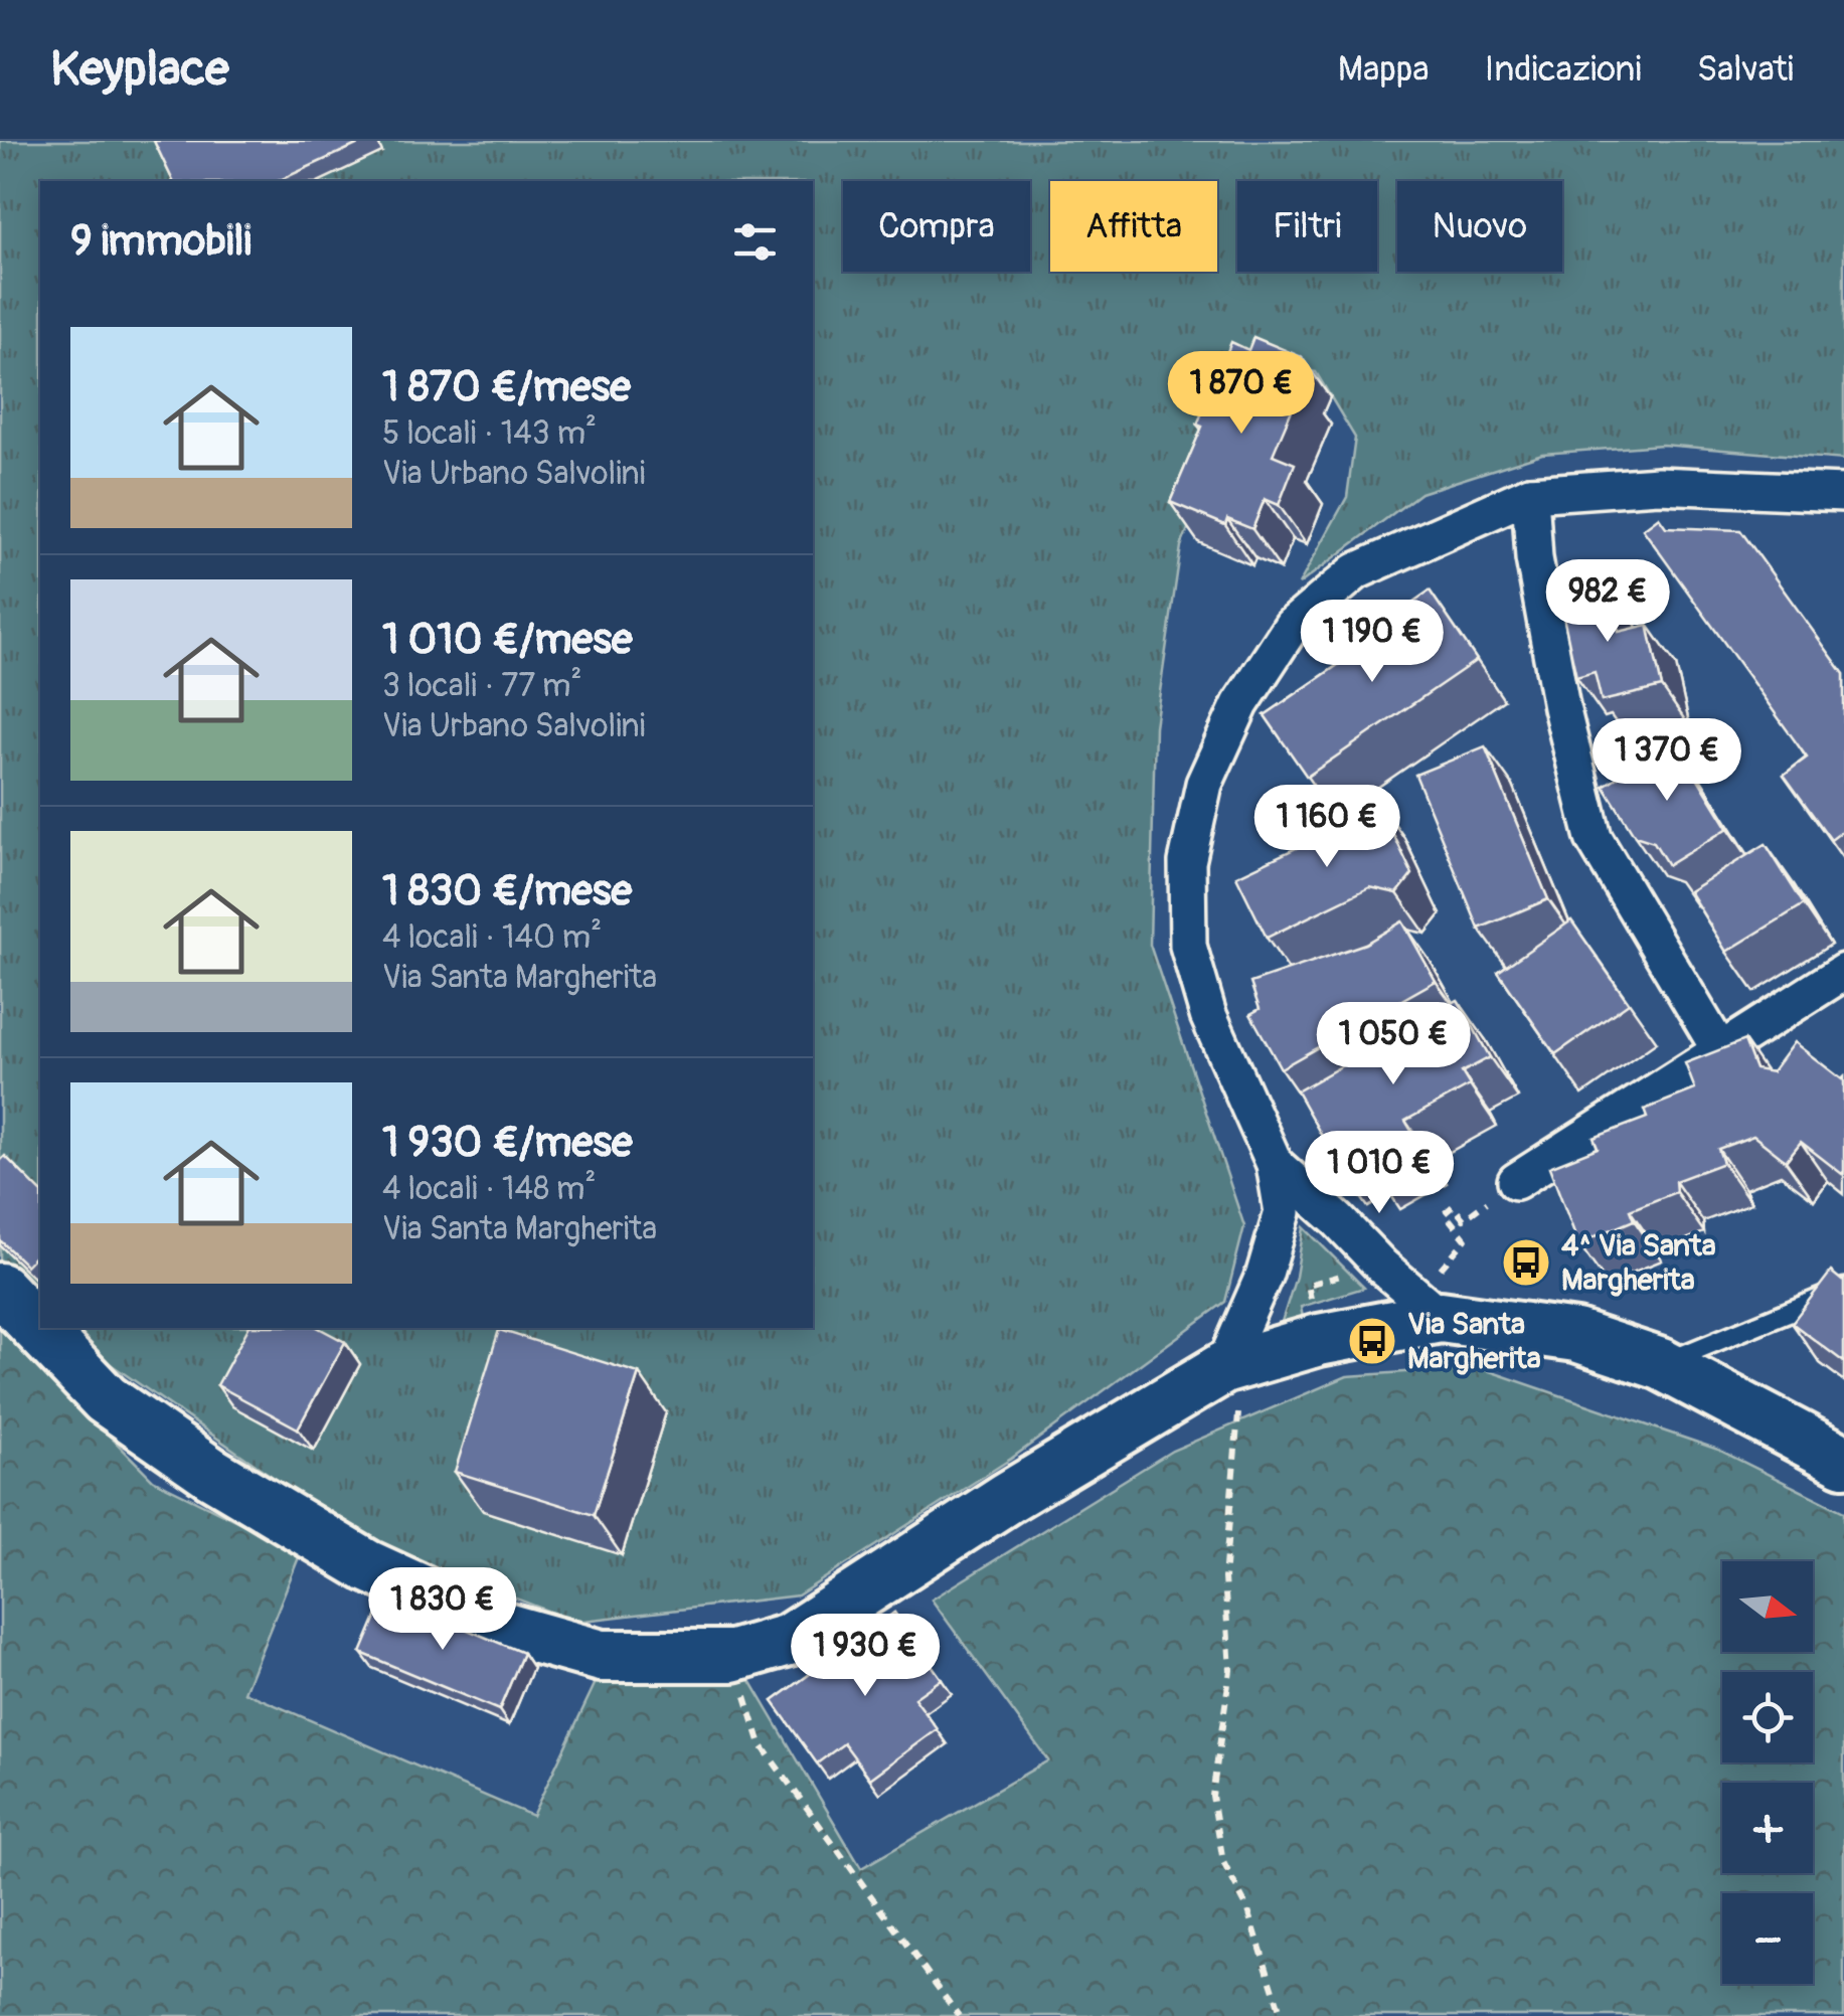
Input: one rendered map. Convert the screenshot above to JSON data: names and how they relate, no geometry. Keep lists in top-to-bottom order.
{
  "places": {
    "bus stop": ["4^ Via Santa Margherita", "Via Santa Margherita"]
  },
  "north": "right",
  "page": {
    "header": "Keyplace",
    "nav": ["Mappa", "Indicazioni", "Salvati"],
    "chip": [
      "Compra",
      "Affitta",
      "Filtri",
      "Nuovo"
    ],
    "heading": "9 immobili",
    "list": [
      {
        "name": "1 870 €/mese",
        "note": "5 locali · 143 m² · Via Urbano Salvolini"
      },
      {
        "name": "1 010 €/mese",
        "note": "3 locali · 77 m² · Via Urbano Salvolini"
      },
      {
        "name": "1 830 €/mese",
        "note": "4 locali · 140 m² · Via Santa Margherita"
      },
      {
        "name": "1 930 €/mese",
        "note": "4 locali · 148 m² · Via Santa Margherita"
      }
    ],
    "price": [
      "1 870 €",
      "982 €",
      "1 190 €",
      "1 370 €",
      "1 160 €",
      "1 050 €",
      "1 010 €",
      "1 830 €",
      "1 930 €"
    ],
    "map_buttons": ["+", "−"]
  }
}
